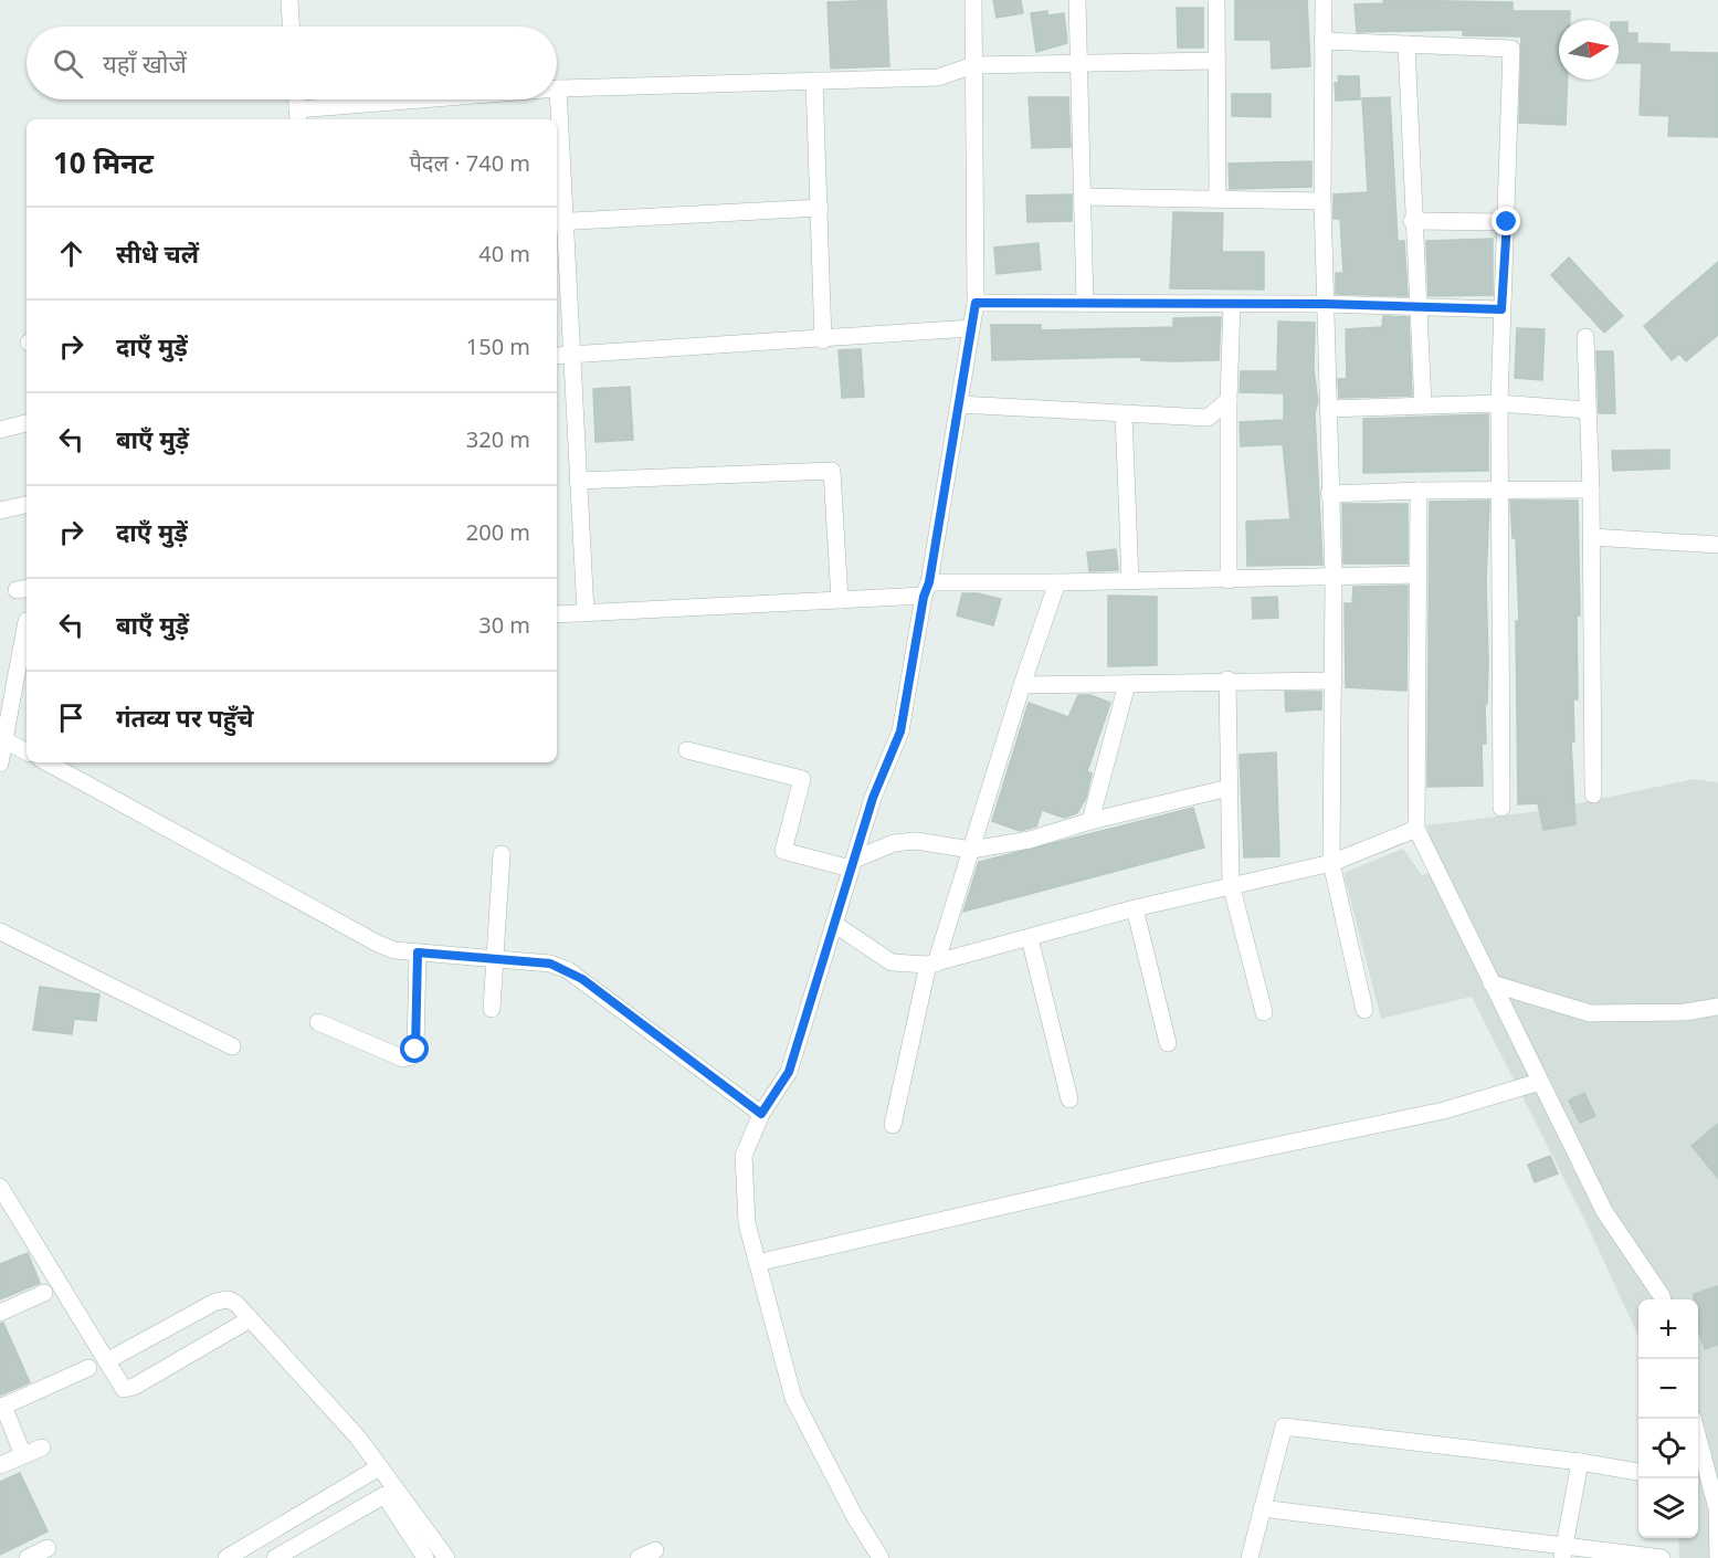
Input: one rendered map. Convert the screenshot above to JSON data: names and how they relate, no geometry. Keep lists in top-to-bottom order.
{
  "north": "right",
  "page": {
    "search": "यहाँ खोजें",
    "heading": ["10 मिनट", "पैदल · 740 m"],
    "list": [
      ["सीधे चलें", "40 m"],
      ["दाएँ मुड़ें", "150 m"],
      ["बाएँ मुड़ें", "320 m"],
      ["दाएँ मुड़ें", "200 m"],
      ["बाएँ मुड़ें", "30 m"],
      "गंतव्य पर पहुँचे"
    ],
    "map_buttons": ["+", "−"]
  }
}
